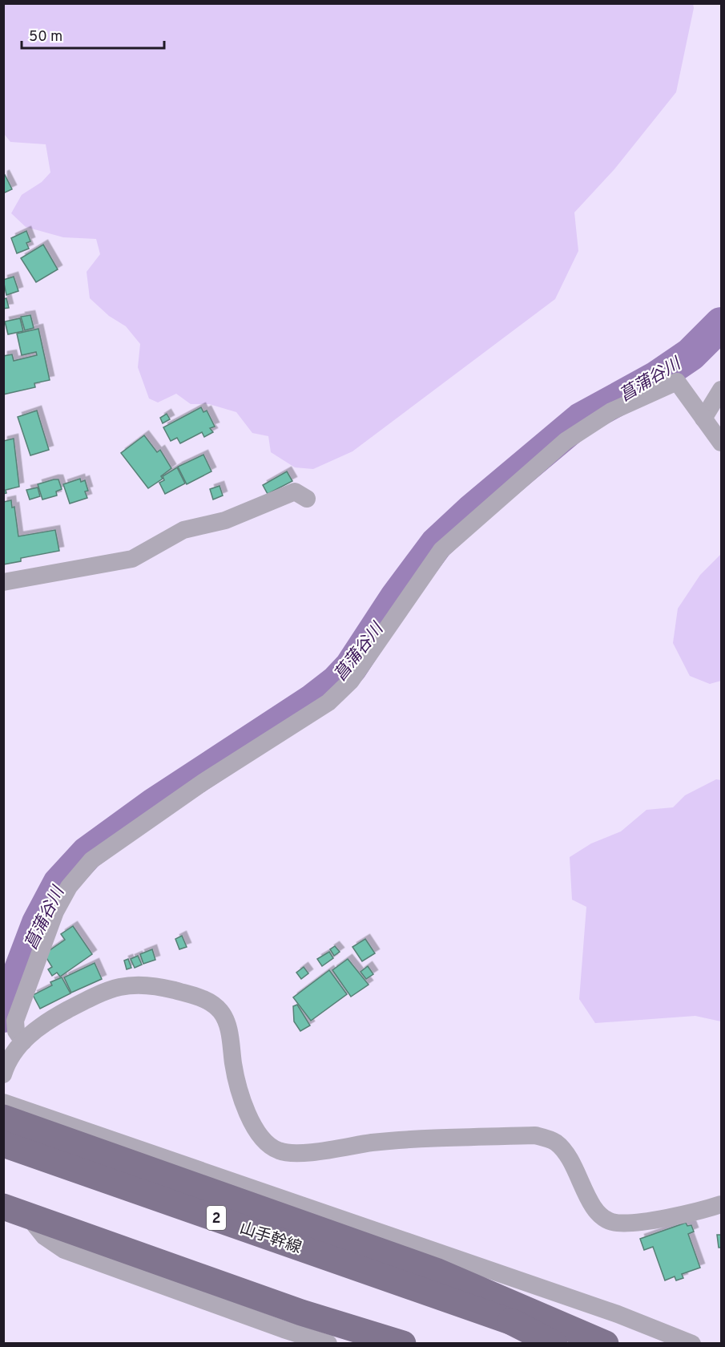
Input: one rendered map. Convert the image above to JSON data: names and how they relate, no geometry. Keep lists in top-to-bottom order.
{
  "streets": {
    "main road": ["2", "山手幹線"]
  },
  "water": ["菖蒲谷川"],
  "scale_bar": "50 m"
}
